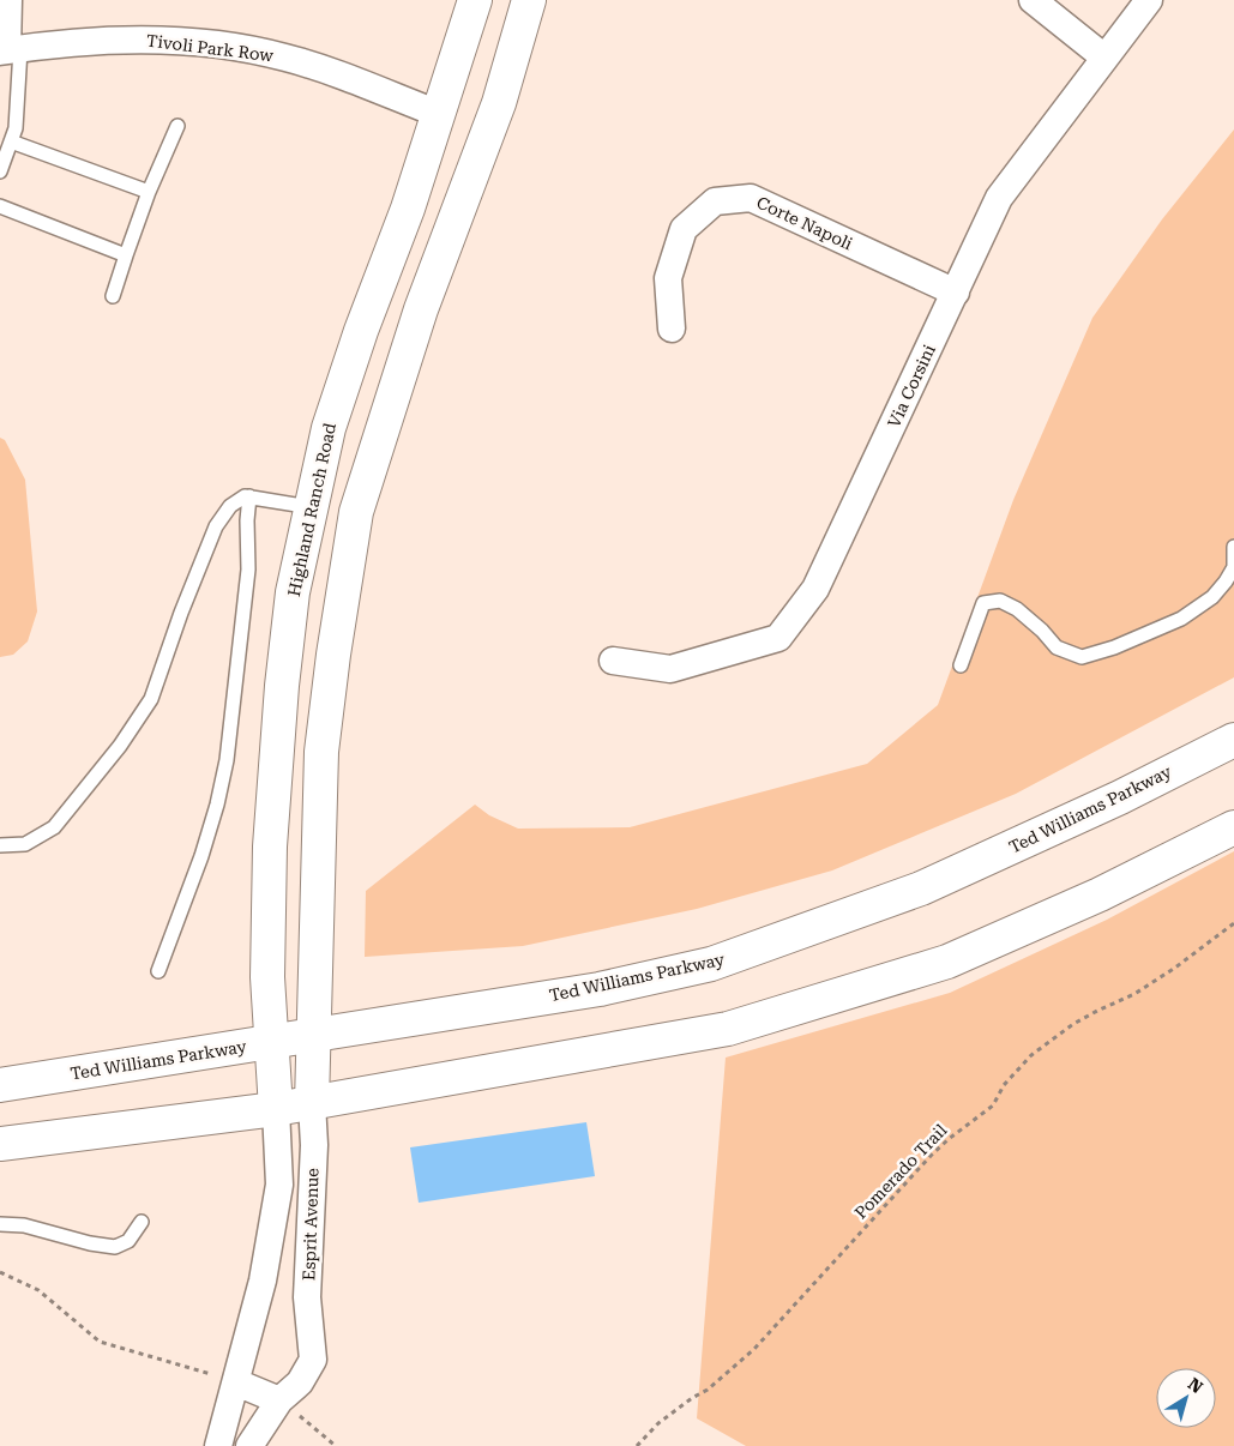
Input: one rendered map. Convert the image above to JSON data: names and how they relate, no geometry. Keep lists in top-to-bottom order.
{
  "streets": {
    "main road": ["Highland Ranch Road", "Ted Williams Parkway", "Esprit Avenue"],
    "street": ["Tivoli Park Row", "Corte Napoli", "Via Corsini"],
    "path": ["Pomerado Trail"]
  },
  "crossings": [
    ["Tivoli Park Row", "Highland Ranch Road"],
    ["Corte Napoli", "Via Corsini"],
    ["Highland Ranch Road", "Ted Williams Parkway"],
    ["Highland Ranch Road", "Esprit Avenue"],
    ["Ted Williams Parkway", "Esprit Avenue"]
  ],
  "north": "top right"
}
